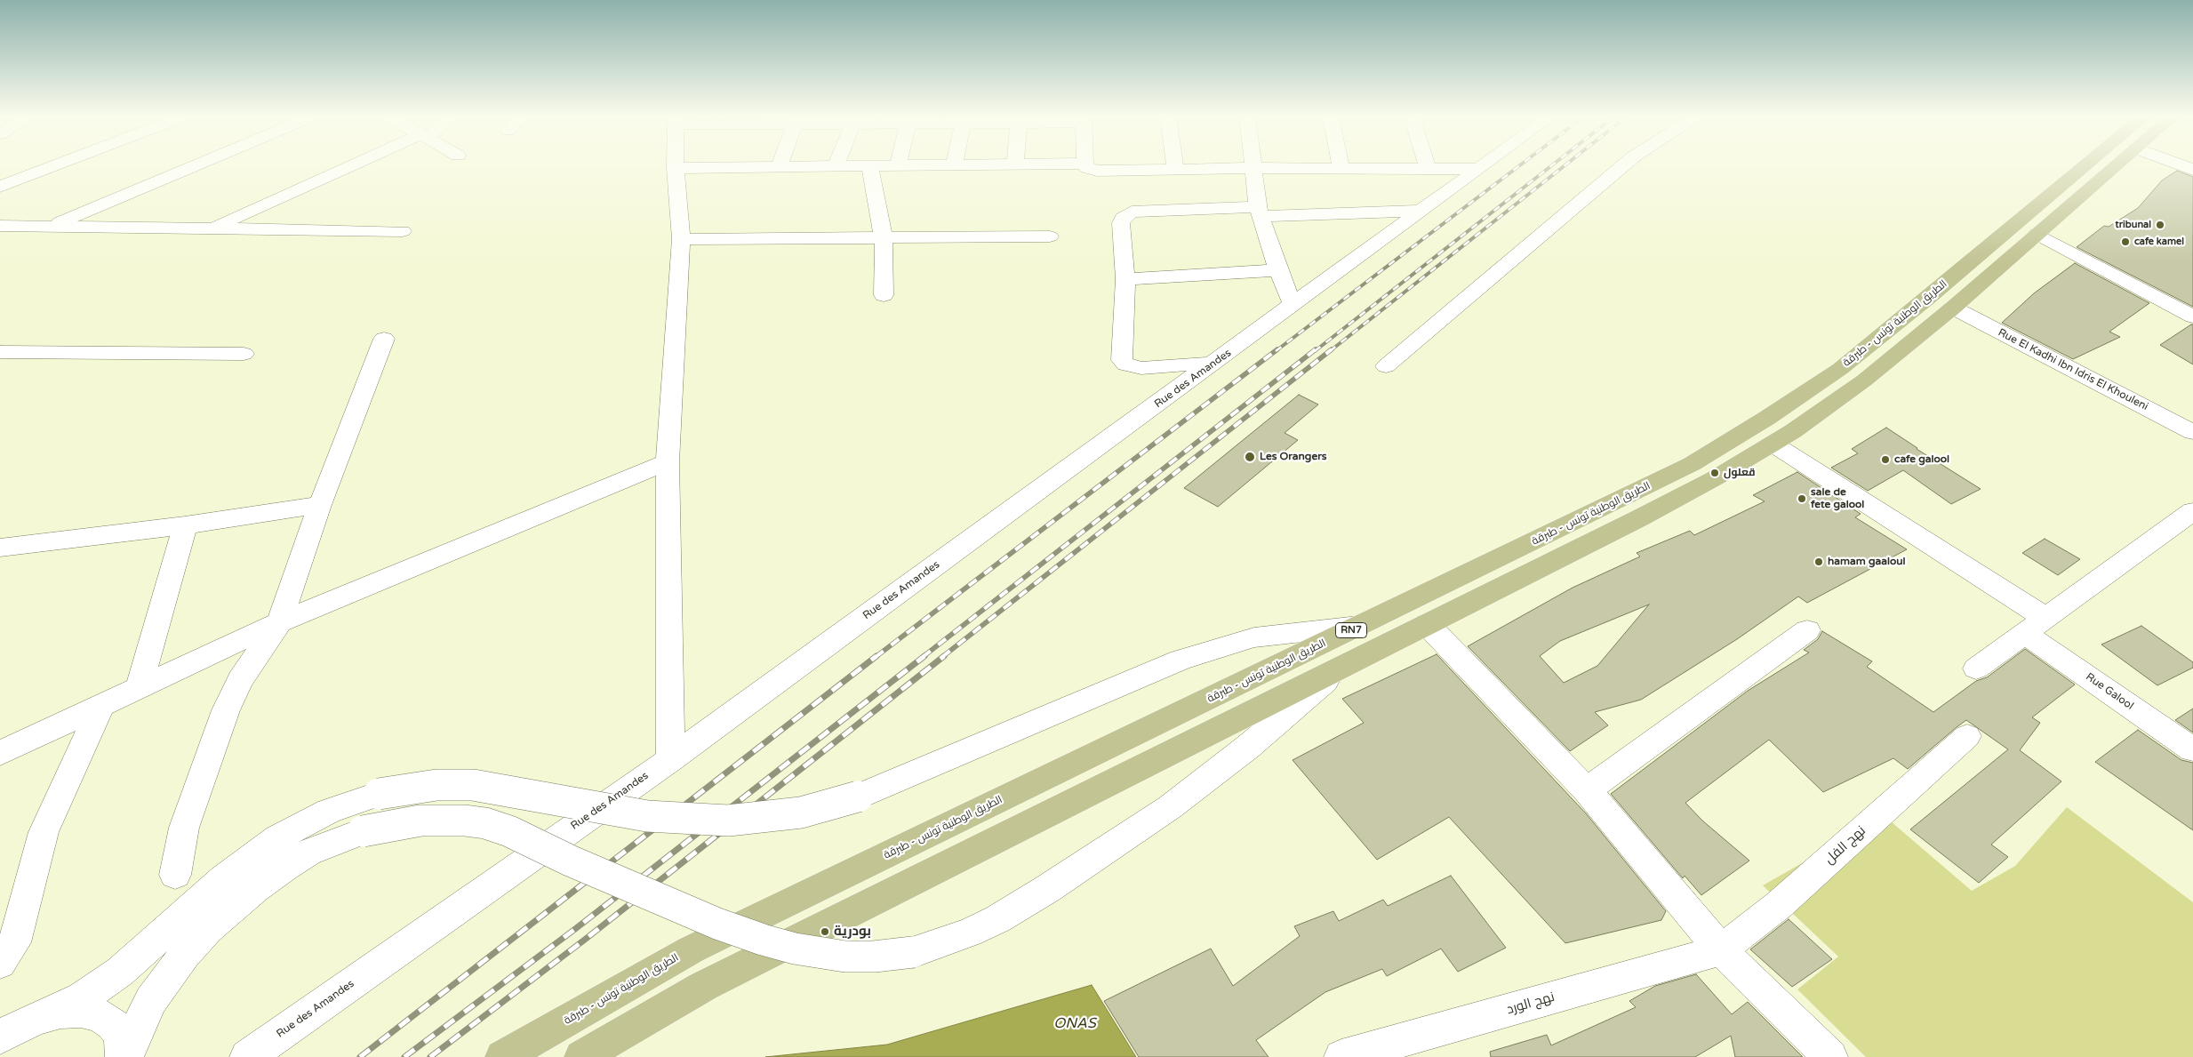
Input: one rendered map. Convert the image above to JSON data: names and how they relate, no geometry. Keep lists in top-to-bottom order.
{
  "streets": {
    "main road": ["الطريق الوطنية تونس - طبرقة", "RN7"],
    "street": [
      "Rue El Kadhi Ibn Idris El Khouleni",
      "Rue des Amandes",
      "Rue Galool",
      "نهج الفل",
      "نهج الورد"
    ]
  },
  "crossings": [
    ["Rue El Kadhi Ibn Idris El Khouleni", "RN7"],
    ["RN7", "Rue Galool"],
    ["نهج الفل", "نهج الورد"]
  ],
  "water": ["ONAS"],
  "places": [
    "tribunal",
    "cafe kamel",
    "Les Orangers",
    "cafe galool",
    "قعلول",
    "sale de fete galool",
    "hamam gaaloul",
    "بودرية"
  ]
}
